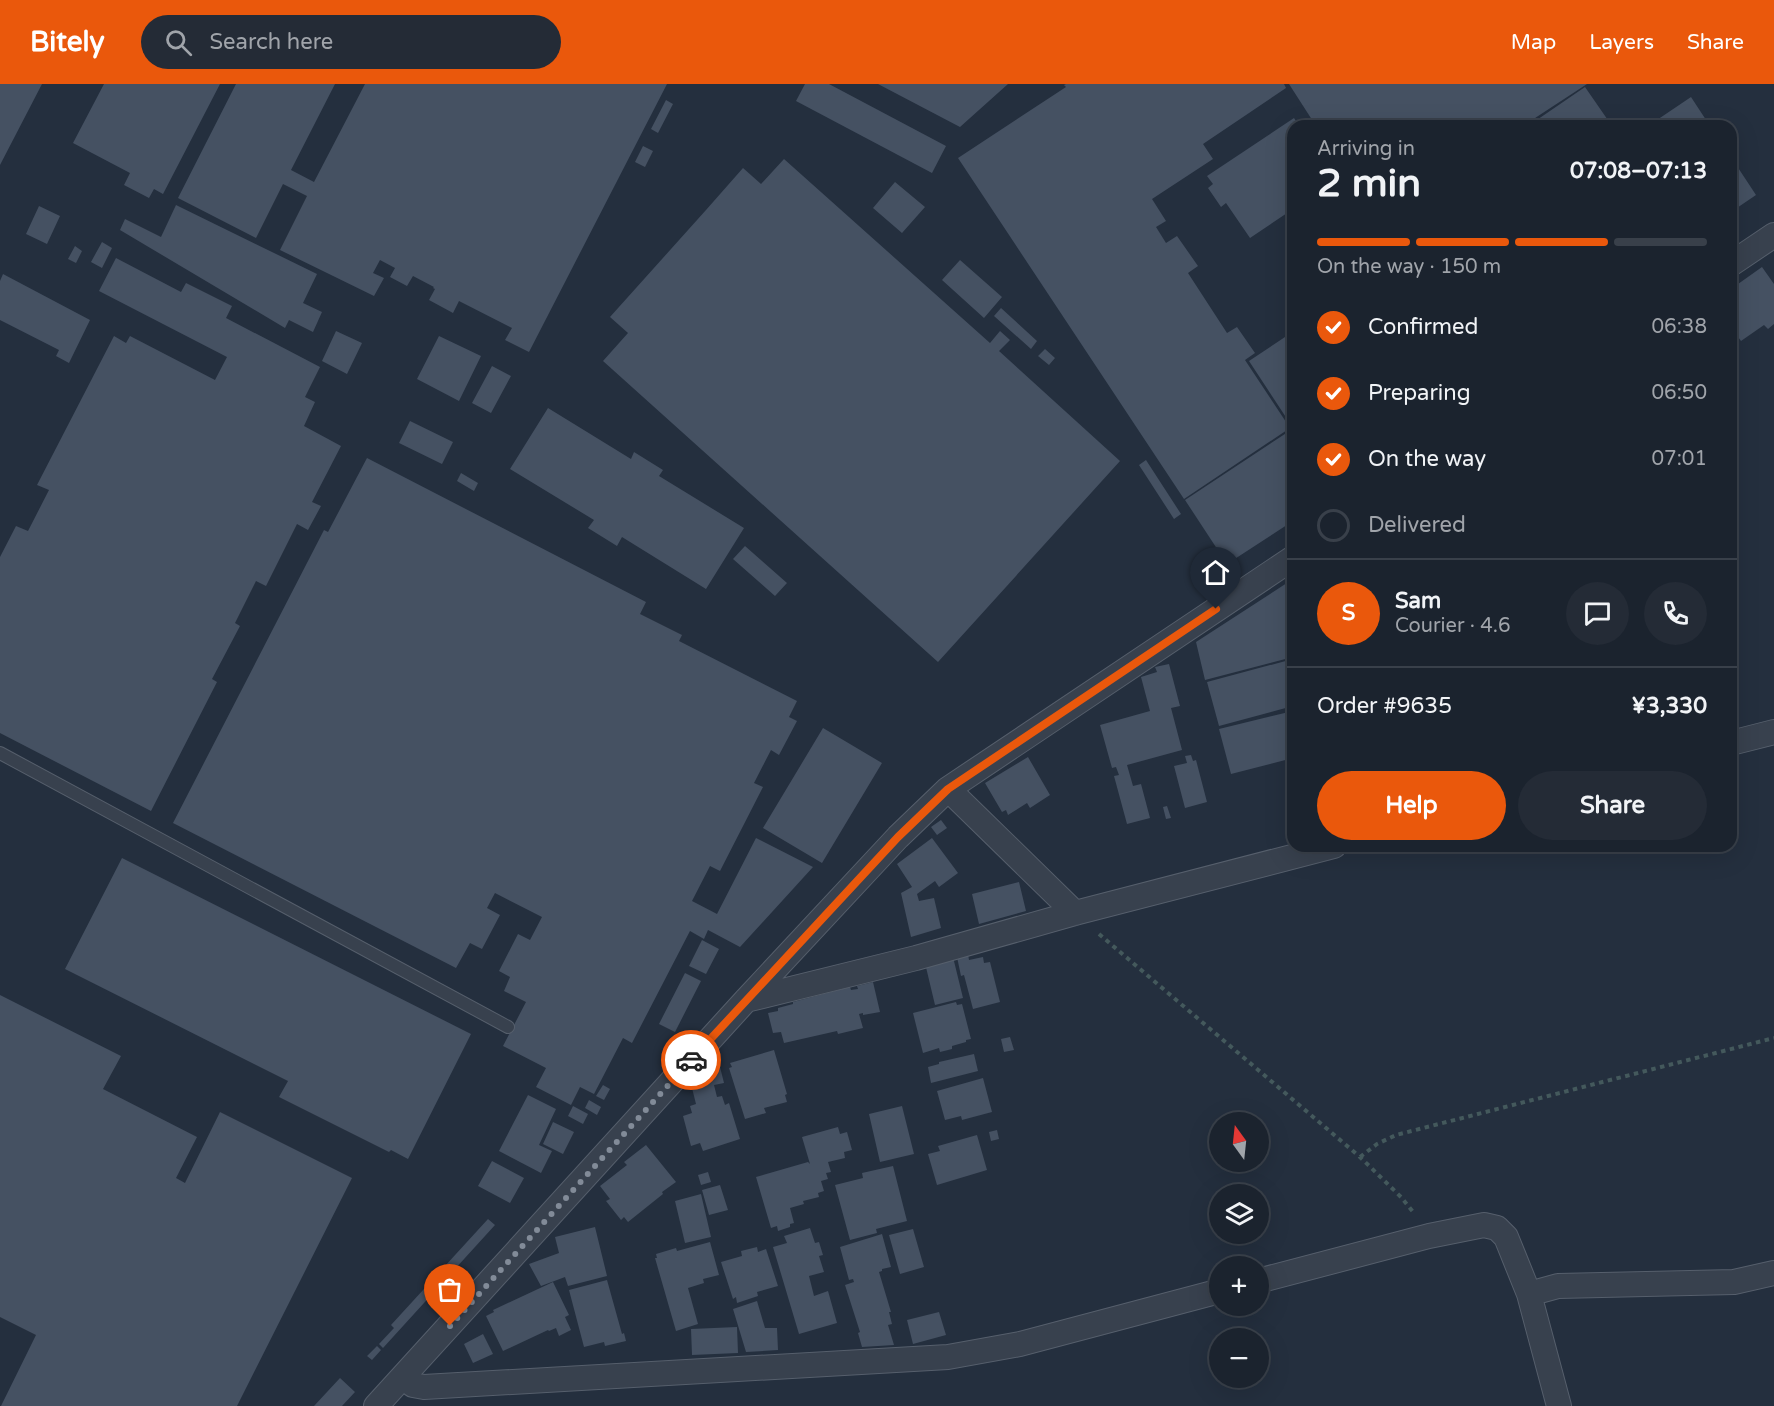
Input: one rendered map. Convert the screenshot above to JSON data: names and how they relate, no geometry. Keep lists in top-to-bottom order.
{
  "north": "top",
  "page": {
    "header": "Bitely",
    "search": "Search here",
    "nav": ["Map", "Layers", "Share"],
    "heading": ["2 min", "Arriving in", "07:08–07:13"],
    "panel": [
      "Sam",
      "Courier · 4.6",
      "Order #9635",
      "¥3,330"
    ],
    "bar": "On the way · 150 m",
    "list": [
      ["Confirmed", "06:38"],
      ["Preparing", "06:50"],
      ["On the way", "07:01"],
      "Delivered"
    ],
    "round": "S",
    "buttons": ["Help", "Share"],
    "map_buttons": ["+", "−"]
  }
}
